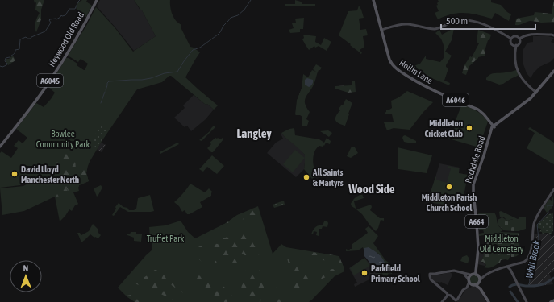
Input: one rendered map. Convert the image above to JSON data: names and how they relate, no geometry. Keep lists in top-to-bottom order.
{
  "streets": {
    "main road": [
      "Heywood Old Road",
      "Hollin Lane",
      "A6045",
      "A6046",
      "Rochdale Road",
      "A664"
    ]
  },
  "crossings": [
    ["Hollin Lane", "Rochdale Road"],
    ["Rochdale Road", "A664"]
  ],
  "districts": ["Langley", "Wood Side"],
  "water": ["Whit Brook"],
  "parks": ["Bowlee Community Park", "Truffet Park", "Middleton Old Cemetery"],
  "places": [
    "Middleton Cricket Club",
    "David Lloyd Manchester North",
    "All Saints & Martyrs",
    "Middleton Parish Church School",
    "Parkfield Primary School"
  ],
  "scale_bar": "500 m",
  "north": "top"
}
